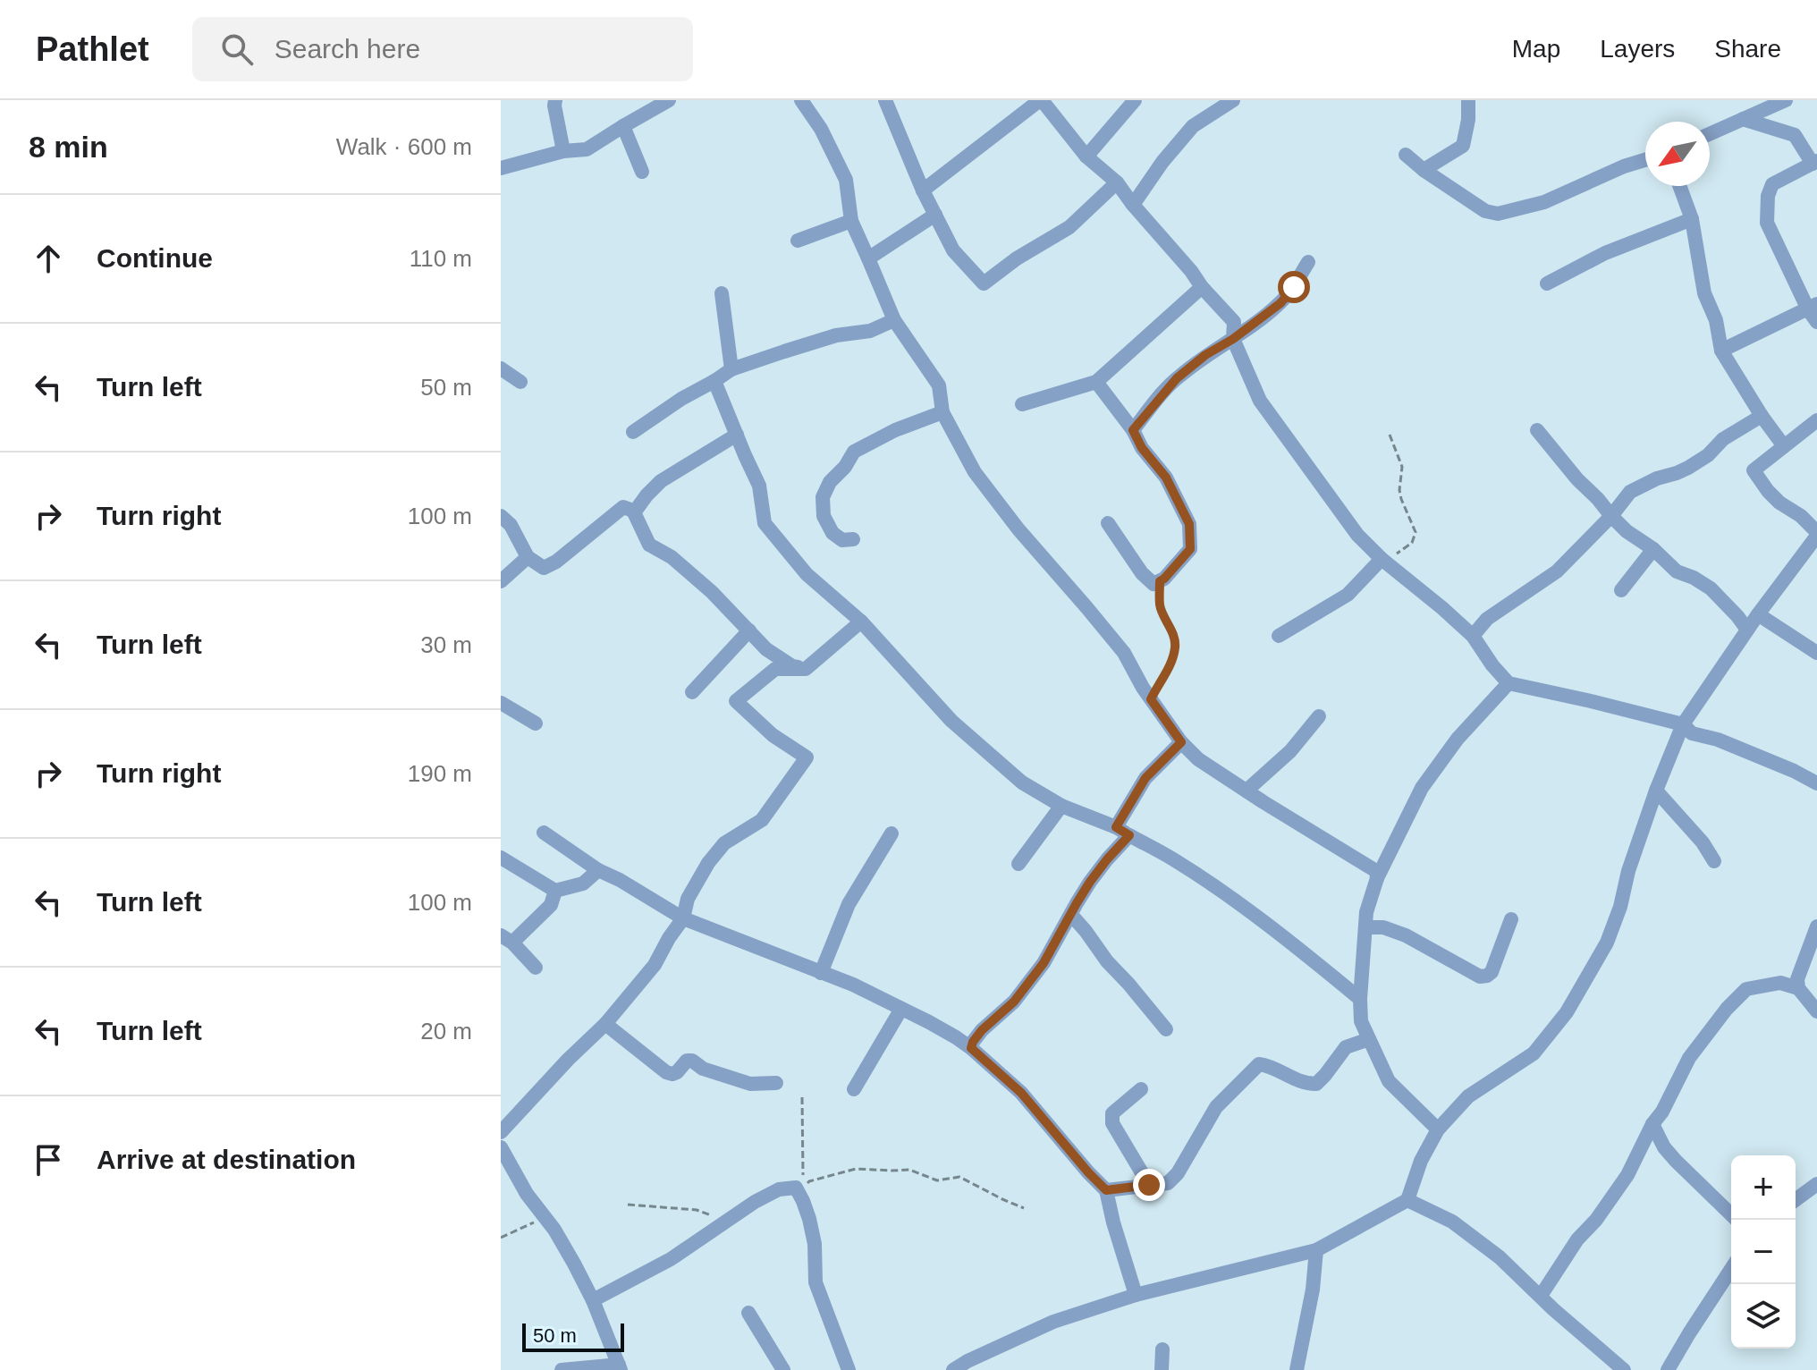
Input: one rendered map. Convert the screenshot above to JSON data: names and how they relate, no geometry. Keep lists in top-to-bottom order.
{
  "scale_bar": "50 m",
  "north": "bottom left",
  "page": {
    "header": "Pathlet",
    "search": "Search here",
    "nav": ["Map", "Layers", "Share"],
    "heading": ["8 min", "Walk · 600 m"],
    "list": [
      ["Continue", "110 m"],
      ["Turn left", "50 m"],
      ["Turn right", "100 m"],
      ["Turn left", "30 m"],
      ["Turn right", "190 m"],
      ["Turn left", "100 m"],
      ["Turn left", "20 m"],
      "Arrive at destination"
    ],
    "map_buttons": ["+", "−"],
    "scale": "50 m"
  }
}
